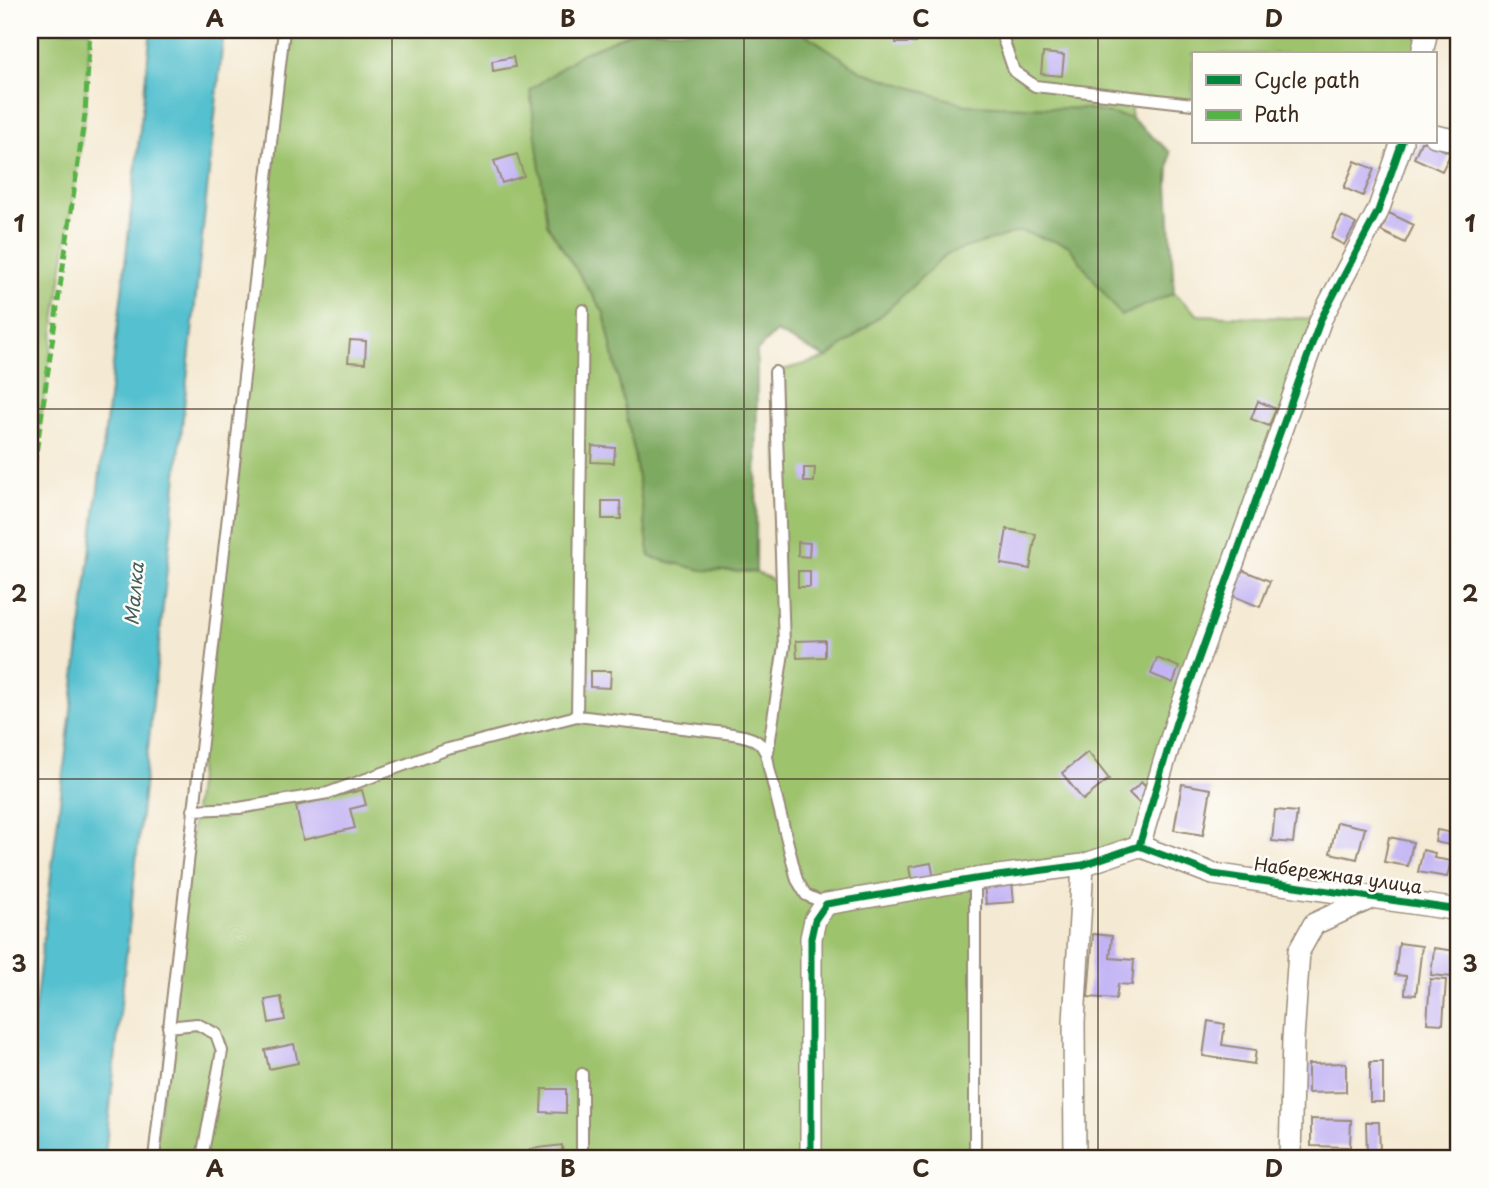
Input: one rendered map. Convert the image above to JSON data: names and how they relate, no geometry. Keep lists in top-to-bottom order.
{
  "streets": {
    "street": ["Набережная улица"]
  },
  "water": ["Малка"],
  "legend": ["Cycle path", "Path"],
  "grid": {
    "columns": [
      "A",
      "B",
      "C",
      "D"
    ],
    "rows": ["1", "2", "3"]
  }
}
